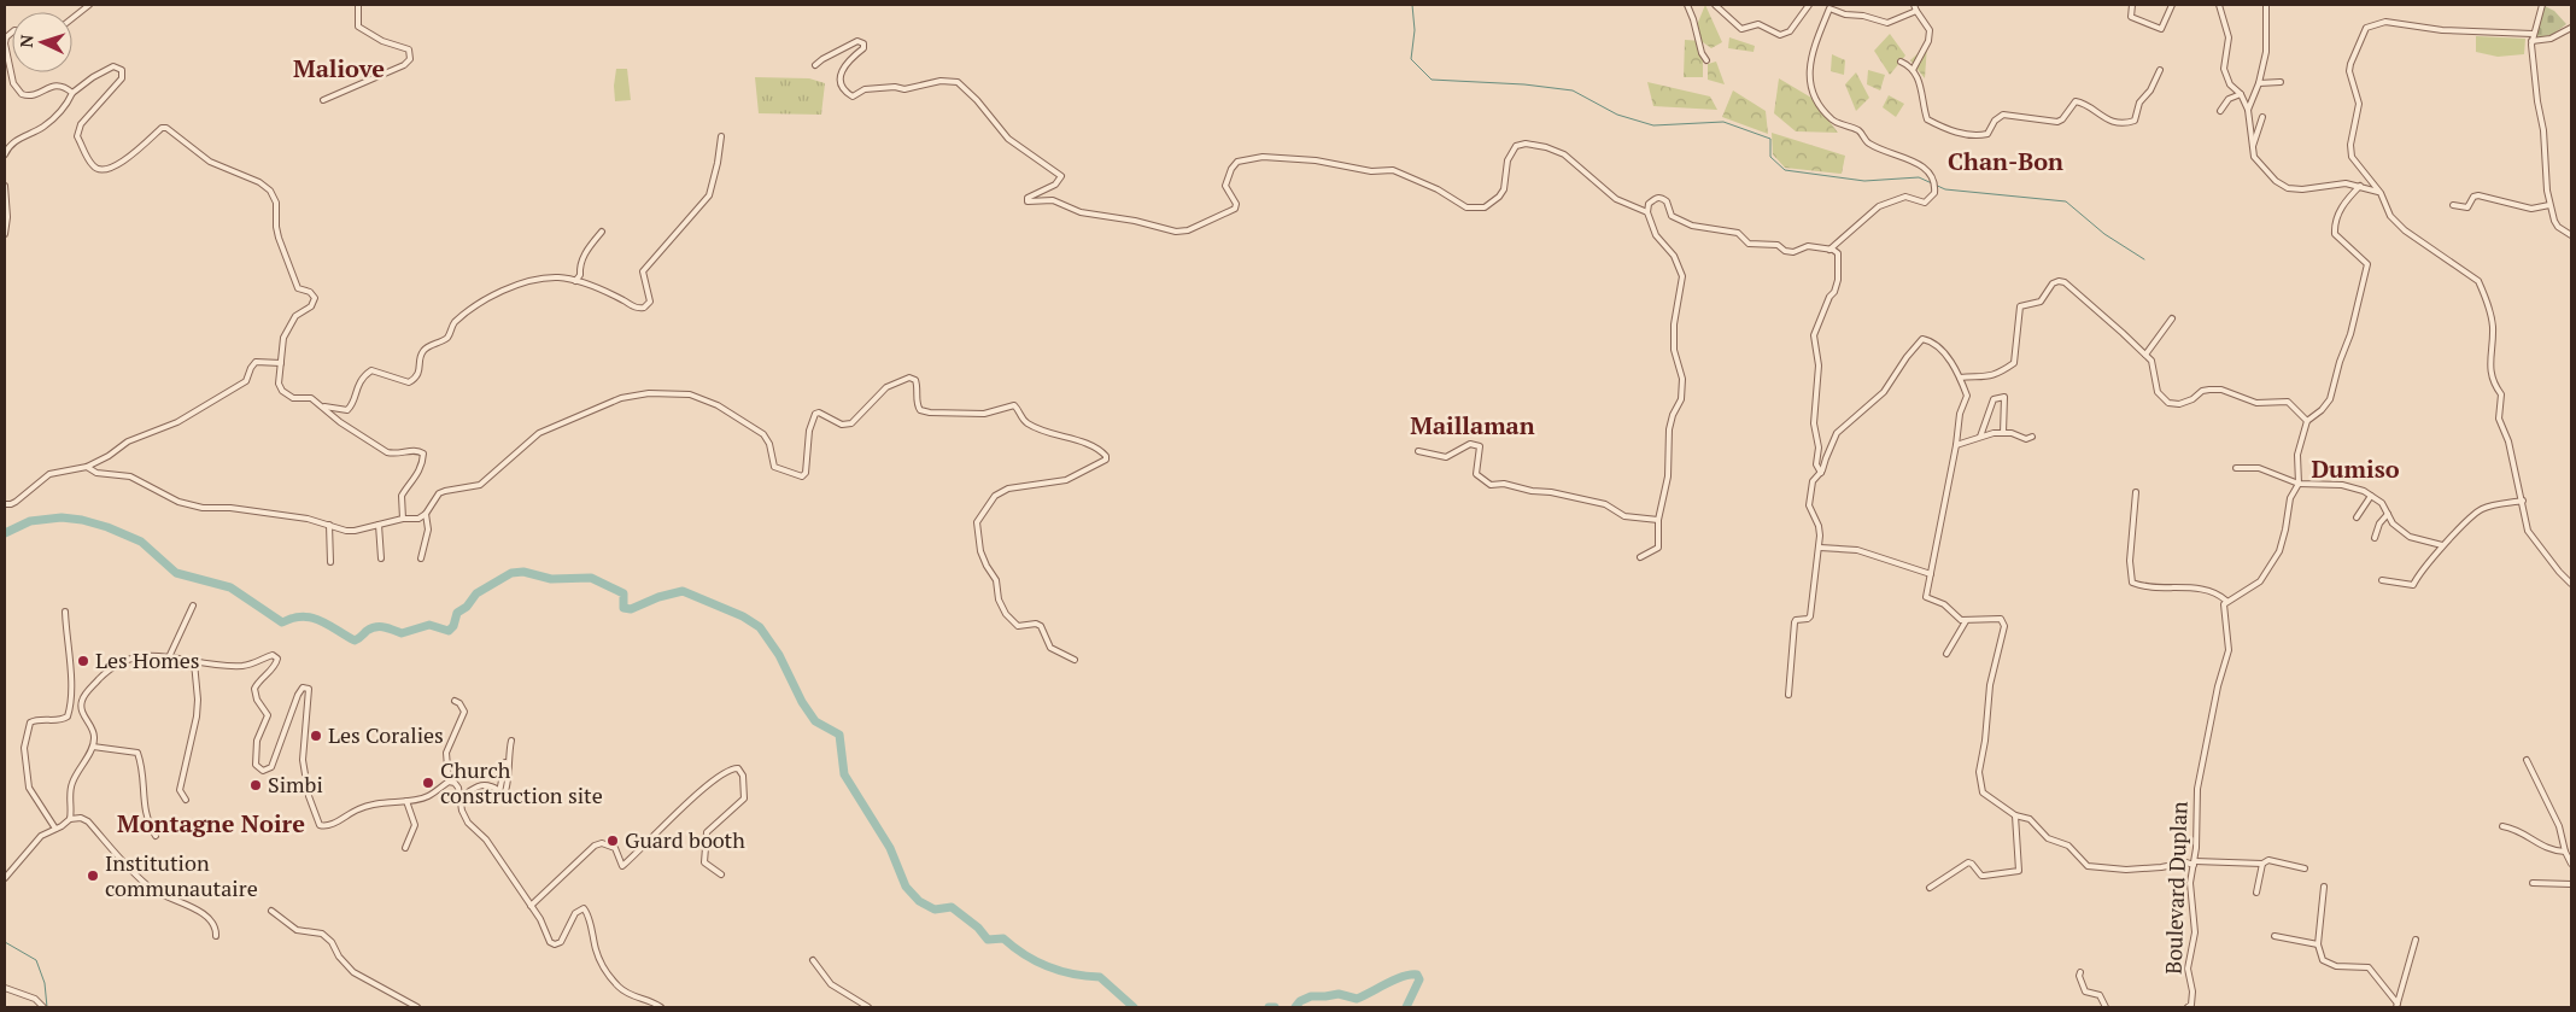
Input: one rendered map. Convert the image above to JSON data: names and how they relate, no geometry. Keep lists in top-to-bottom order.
{
  "streets": {
    "street": ["Boulevard Duplan"]
  },
  "districts": [
    "Maliove",
    "Chan-Bon",
    "Maillaman",
    "Dumiso",
    "Montagne Noire"
  ],
  "places": [
    "Les Homes",
    "Les Coralies",
    "Church construction site",
    "Simbi",
    "Guard booth",
    "Institution communautaire"
  ],
  "north": "left"
}
